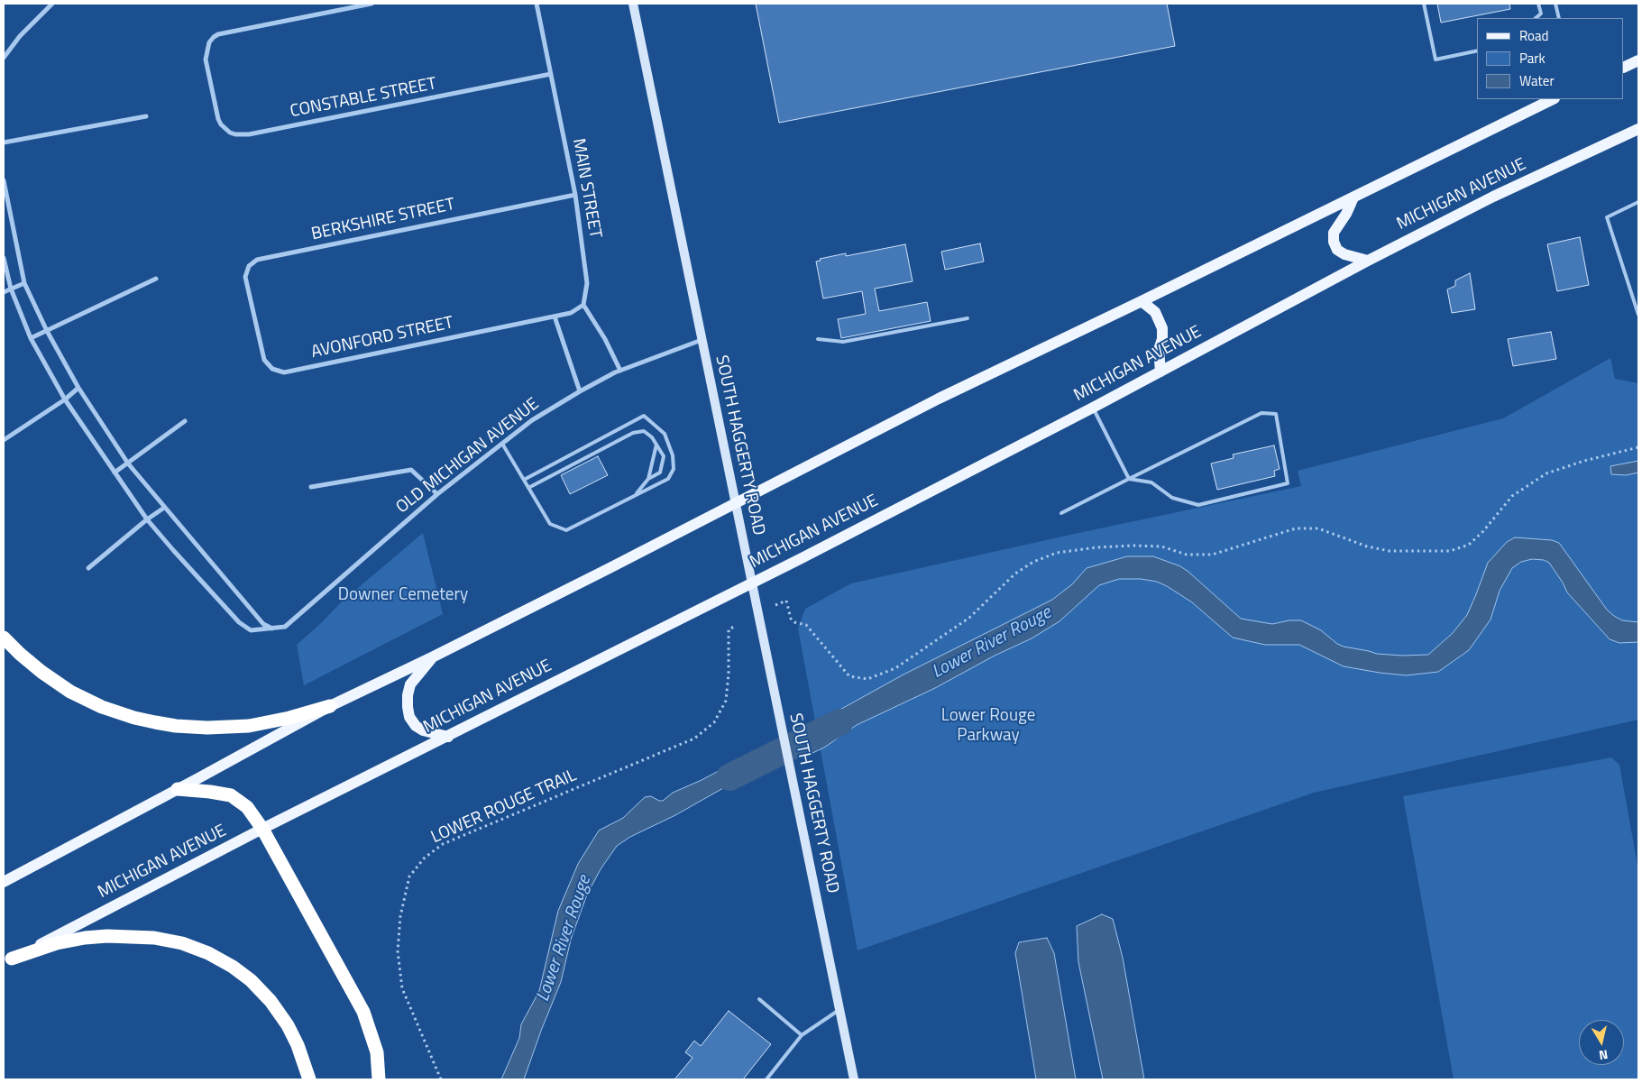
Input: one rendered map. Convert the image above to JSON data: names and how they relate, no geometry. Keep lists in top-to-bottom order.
{
  "streets": {
    "main road": ["MICHIGAN AVENUE", "SOUTH HAGGERTY ROAD"],
    "street": [
      "CONSTABLE STREET",
      "MAIN STREET",
      "BERKSHIRE STREET",
      "AVONFORD STREET",
      "OLD MICHIGAN AVENUE"
    ],
    "path": ["LOWER ROUGE TRAIL"]
  },
  "crossings": [
    ["CONSTABLE STREET", "MAIN STREET"],
    ["MAIN STREET", "BERKSHIRE STREET"],
    ["MAIN STREET", "AVONFORD STREET"],
    ["MICHIGAN AVENUE", "SOUTH HAGGERTY ROAD"],
    ["BERKSHIRE STREET", "AVONFORD STREET"],
    ["SOUTH HAGGERTY ROAD", "OLD MICHIGAN AVENUE"]
  ],
  "water": ["Lower River Rouge"],
  "parks": ["Downer Cemetery", "Lower Rouge Parkway"],
  "legend": ["Road", "Park", "Water"],
  "north": "bottom"
}
